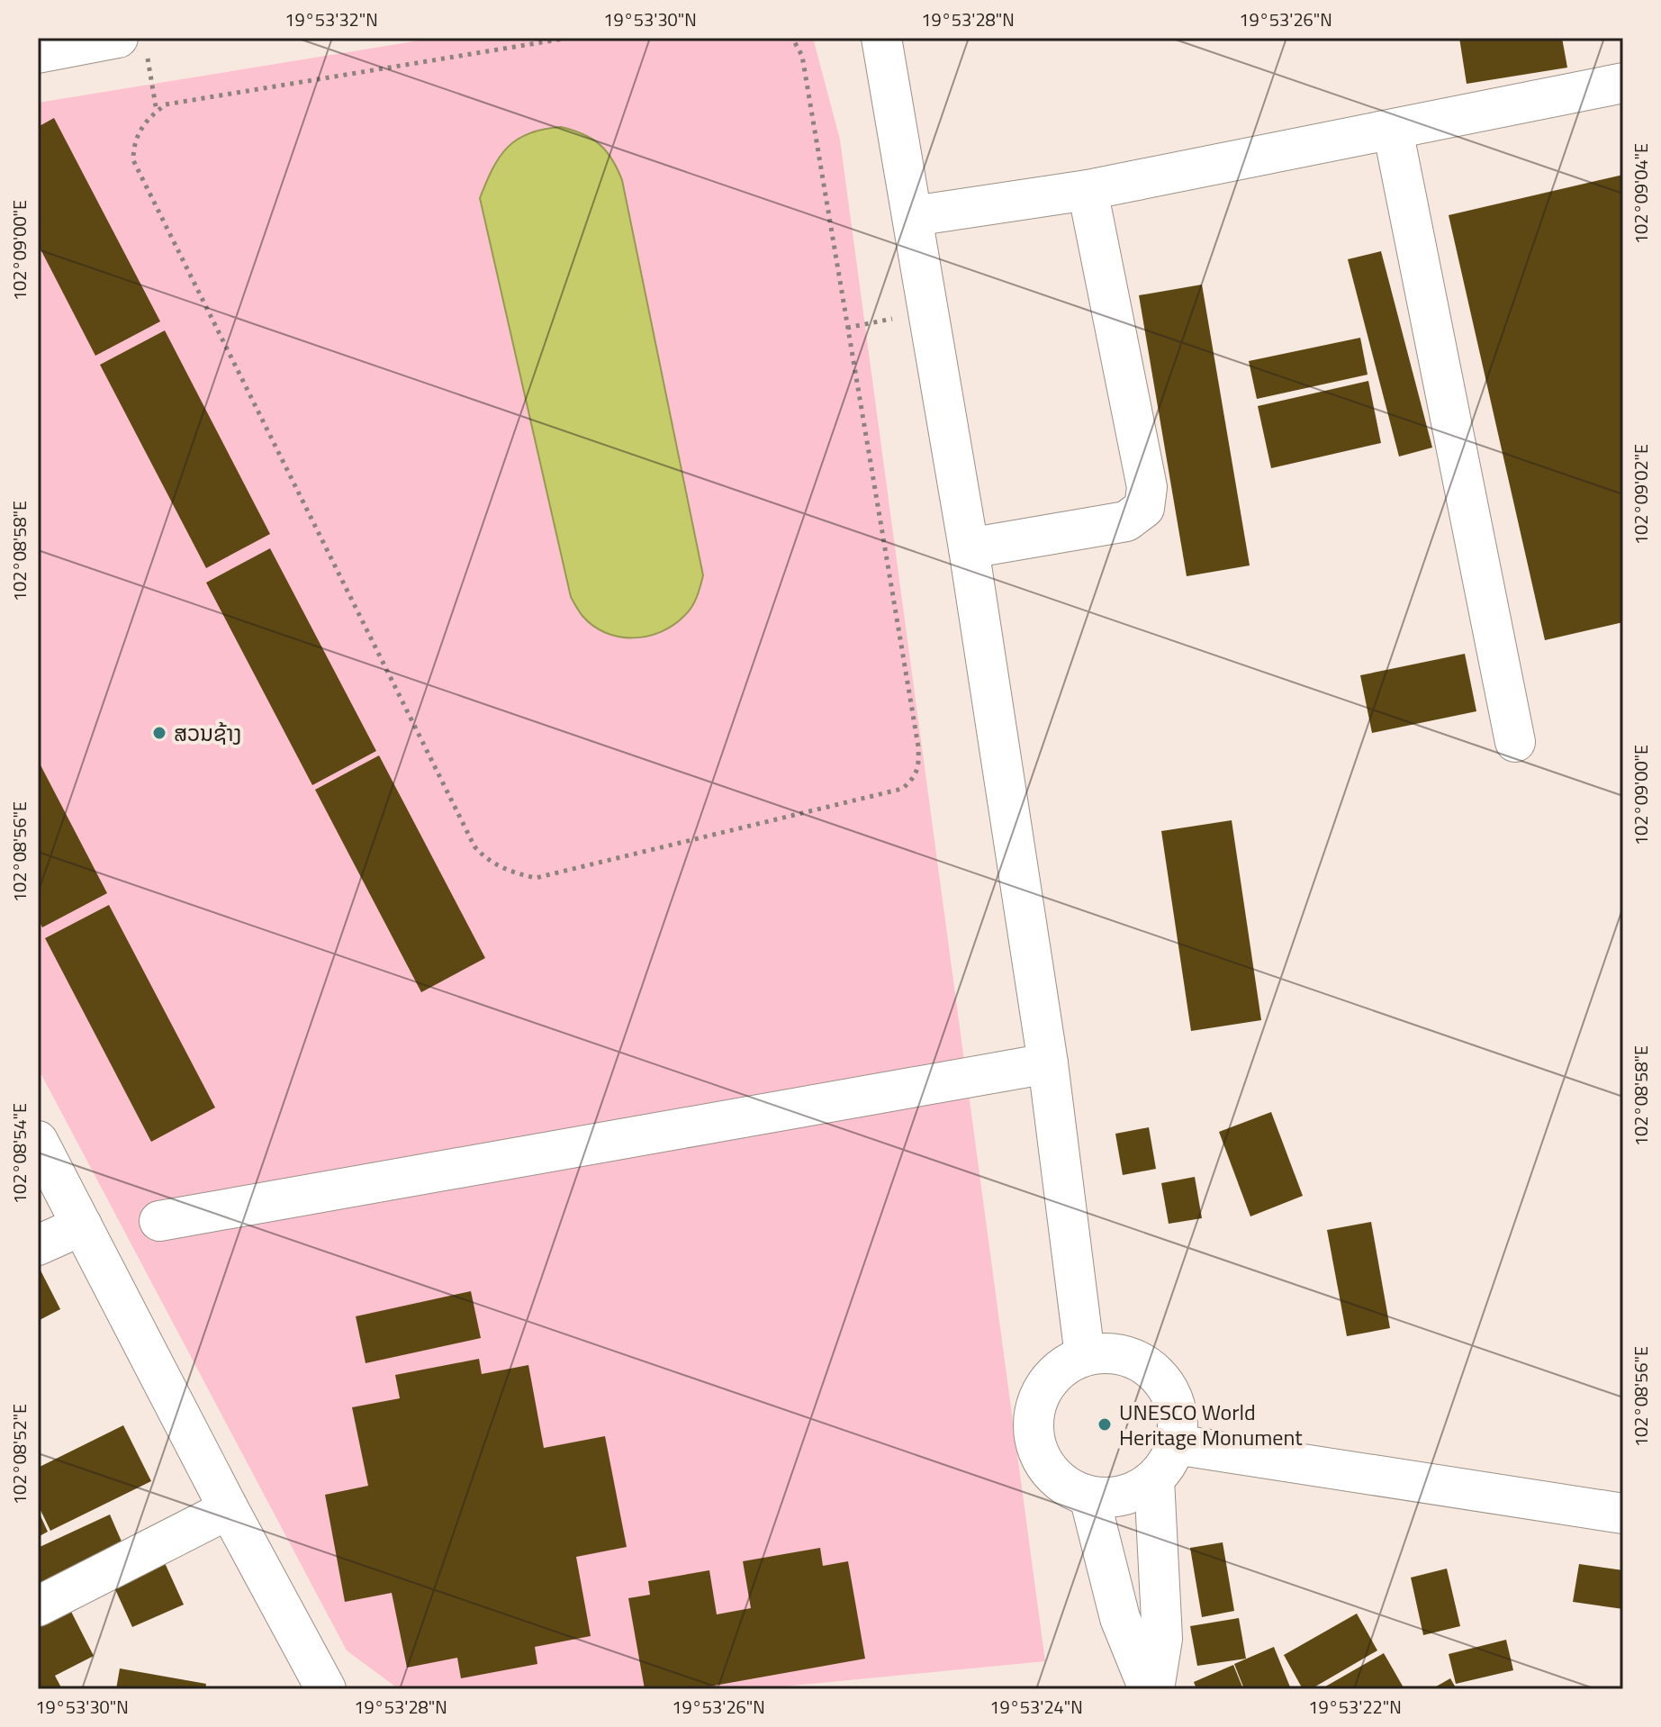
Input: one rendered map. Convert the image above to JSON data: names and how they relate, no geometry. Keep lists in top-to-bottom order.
{
  "places": ["ສວນຊ້າງ", "UNESCO World Heritage Monument"],
  "coordinates": [
    "19°53'32\"N",
    "19°53'30\"N",
    "19°53'28\"N",
    "19°53'26\"N",
    "102°09'04\"E",
    "102°09'00\"E",
    "102°09'02\"E",
    "102°08'58\"E",
    "102°08'56\"E",
    "102°08'54\"E",
    "102°08'52\"E",
    "19°53'24\"N",
    "19°53'22\"N"
  ]
}
